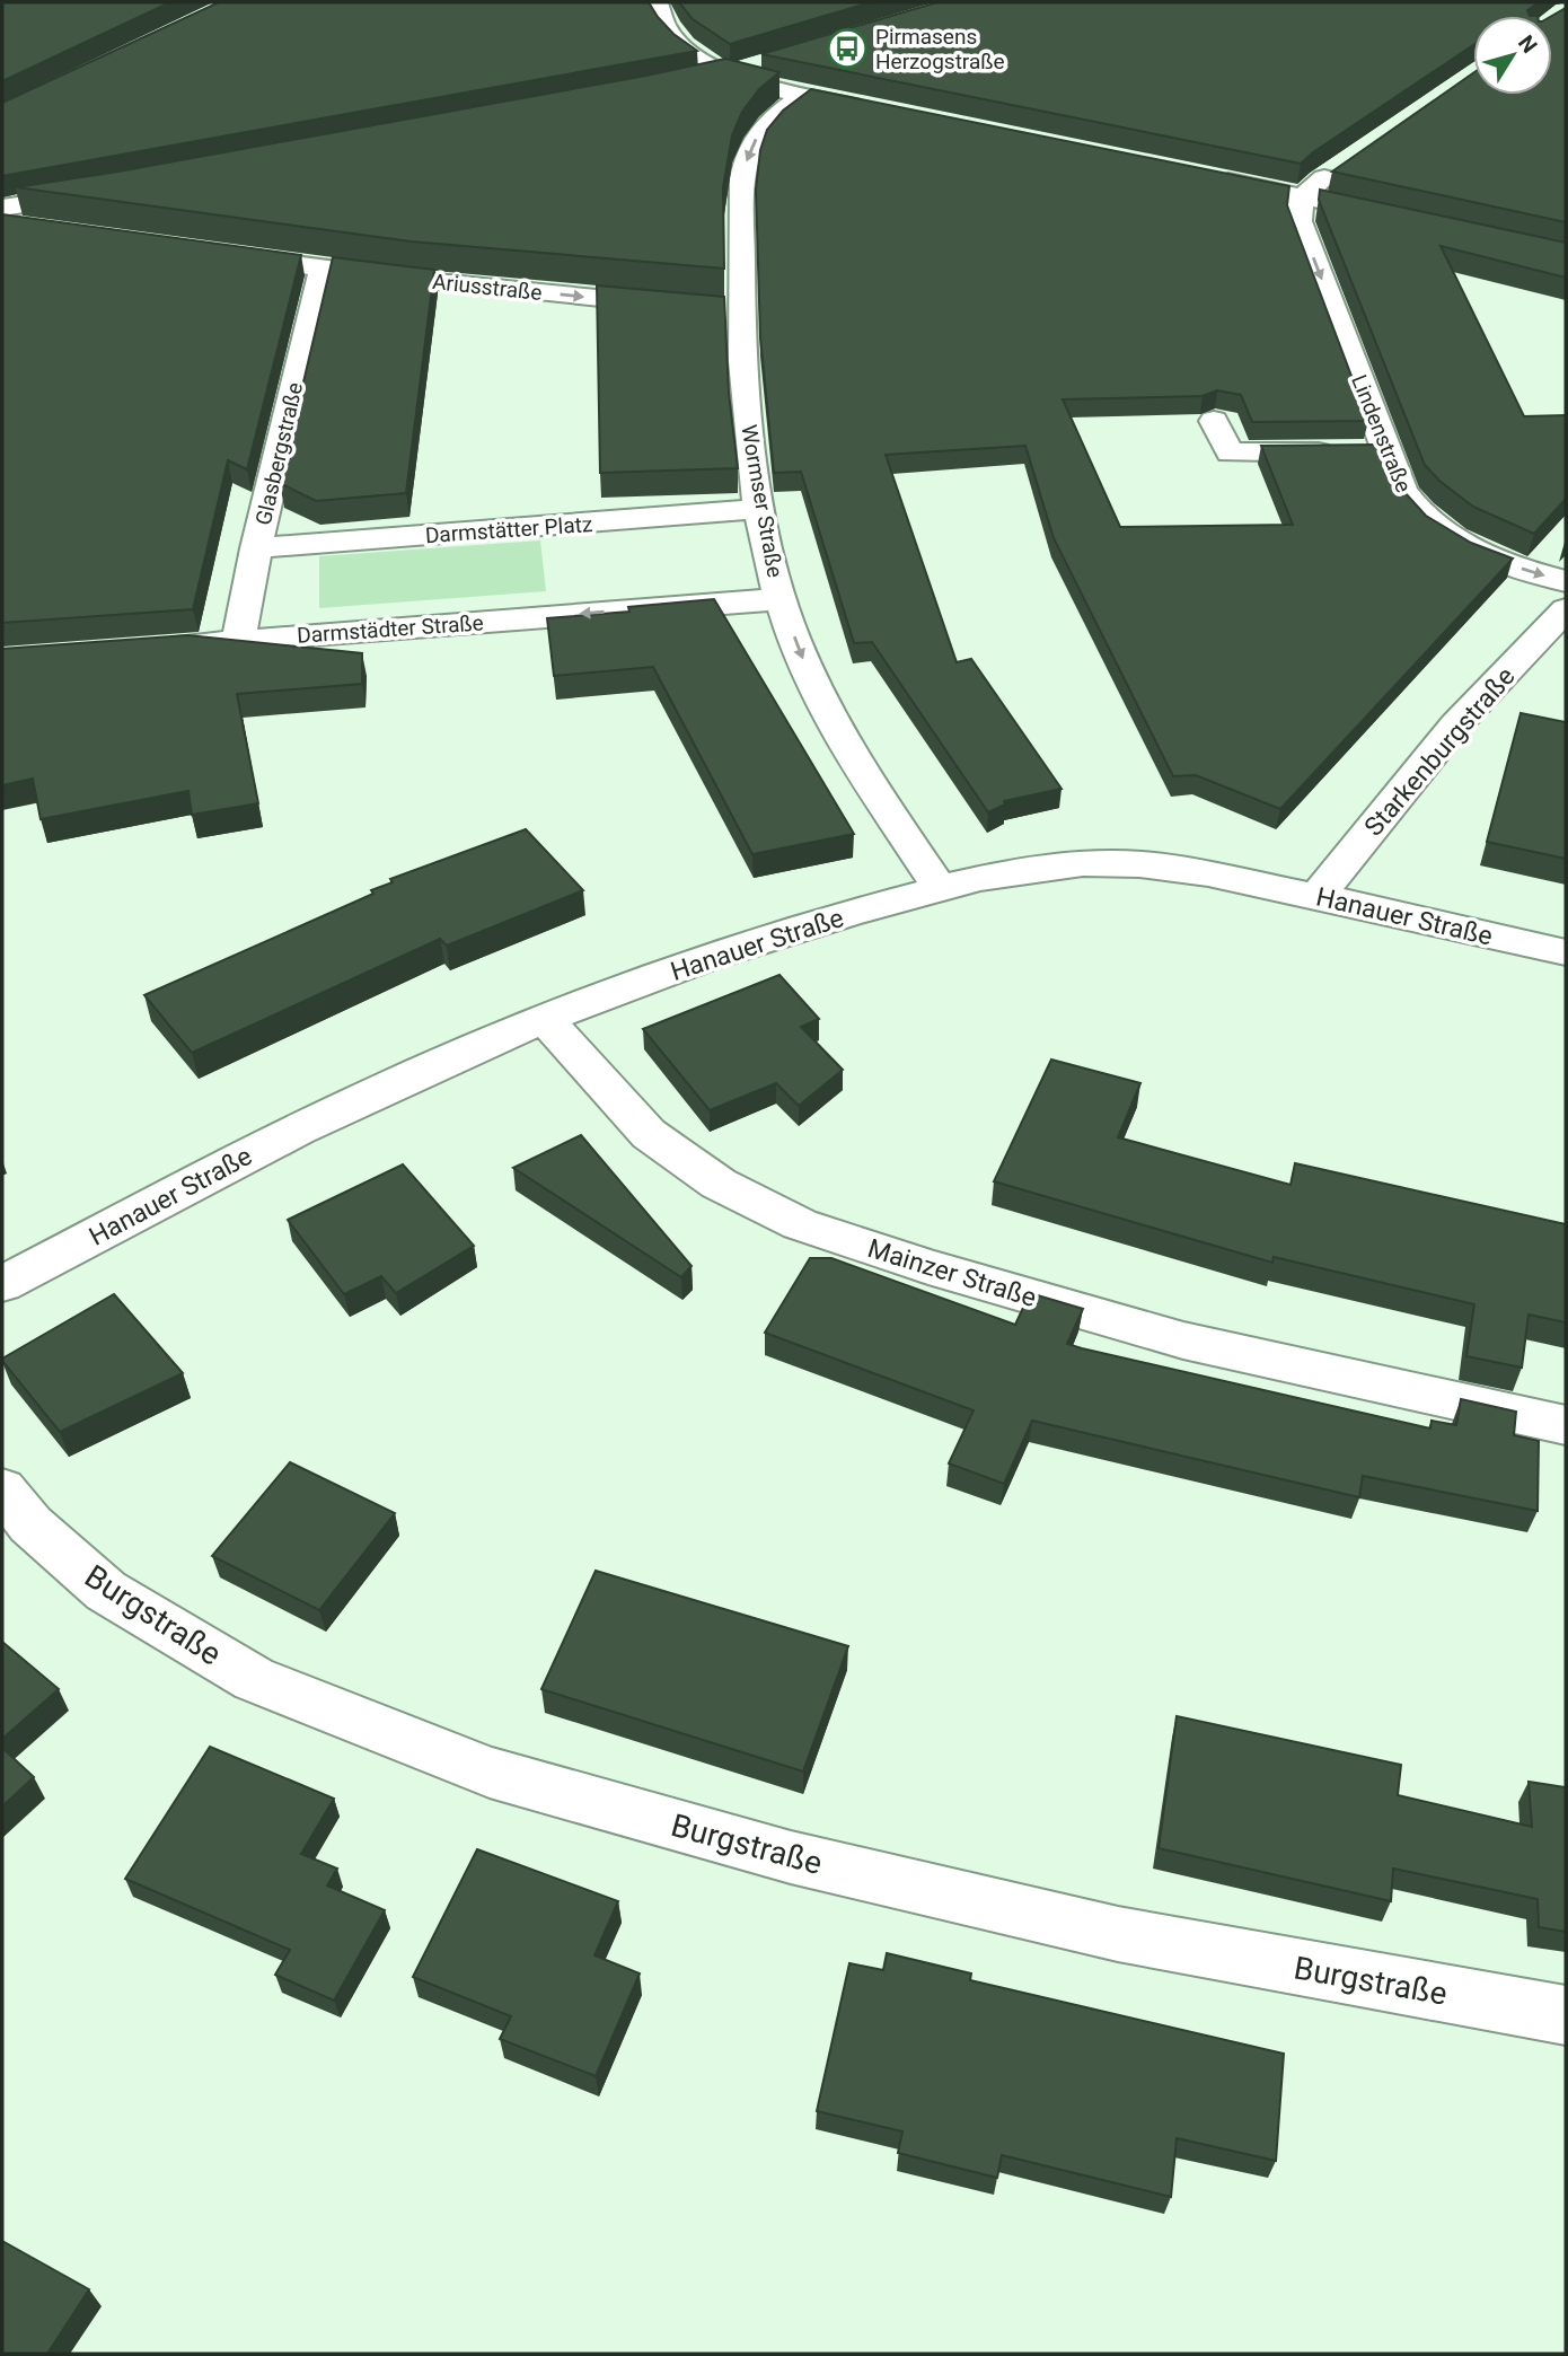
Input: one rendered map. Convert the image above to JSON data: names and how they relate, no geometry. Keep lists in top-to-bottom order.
{
  "streets": {
    "street": [
      "Ariusstraße",
      "Lindenstraße",
      "Glasbergstraße",
      "Wormser Straße",
      "Darmstätter Platz",
      "Darmstädter Straße",
      "Starkenburgstraße",
      "Hanauer Straße",
      "Mainzer Straße",
      "Burgstraße"
    ]
  },
  "crossings": [
    ["Ariusstraße", "Glasbergstraße"],
    ["Glasbergstraße", "Darmstätter Platz"],
    ["Glasbergstraße", "Darmstädter Straße"],
    ["Wormser Straße", "Darmstätter Platz"],
    ["Wormser Straße", "Darmstädter Straße"],
    ["Wormser Straße", "Hanauer Straße"],
    ["Starkenburgstraße", "Hanauer Straße"],
    ["Hanauer Straße", "Mainzer Straße"]
  ],
  "one_way": [
    "Ariusstraße",
    "Lindenstraße",
    "Wormser Straße",
    "Darmstädter Straße"
  ],
  "places": {
    "bus stop": ["Pirmasens Herzogstraße"]
  },
  "north": "top right"
}
